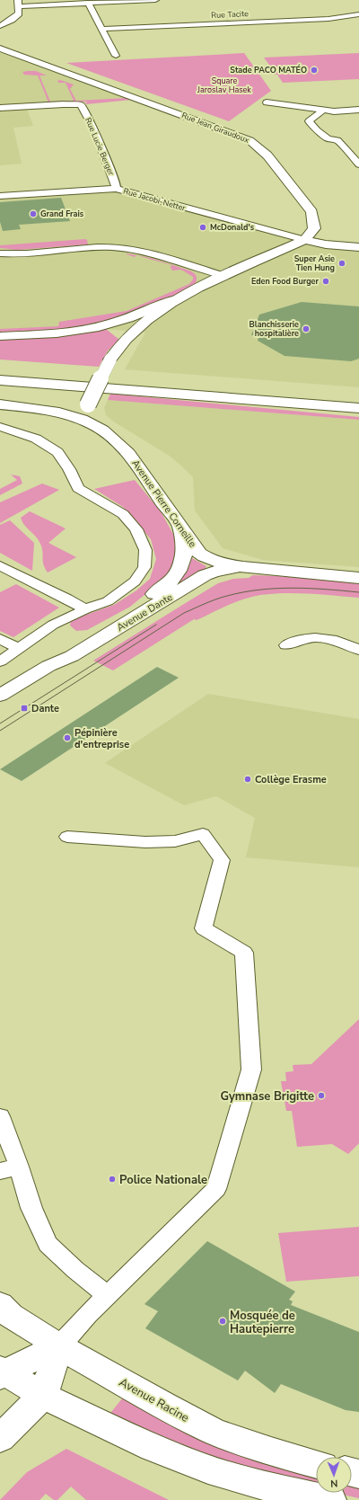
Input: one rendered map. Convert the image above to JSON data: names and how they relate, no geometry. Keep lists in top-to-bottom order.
{
  "streets": {
    "main road": [
      "Rue Jean Giraudoux",
      "Avenue Pierre Corneille",
      "Avenue Dante",
      "Avenue Racine"
    ],
    "street": ["Rue Tacite", "Rue Lucie Berger", "Rue Jacobi-Netter"]
  },
  "crossings": [
    ["Rue Jean Giraudoux", "Rue Jacobi-Netter"],
    ["Rue Lucie Berger", "Rue Jacobi-Netter"],
    ["Avenue Pierre Corneille", "Avenue Dante"]
  ],
  "parks": ["Square Jaroslav Hasek"],
  "places": {
    "other": [
      "Stade PACO MATÉO",
      "Grand Frais",
      "McDonald's",
      "Super Asie Tien Hung",
      "Eden Food Burger",
      "Blanchisserie hospitalière",
      "Pépinière d'entreprise",
      "Collège Erasme",
      "Gymnase Brigitte",
      "Police Nationale",
      "Mosquée de Hautepierre"
    ],
    "transit": ["Dante"]
  },
  "north": "bottom"
}
